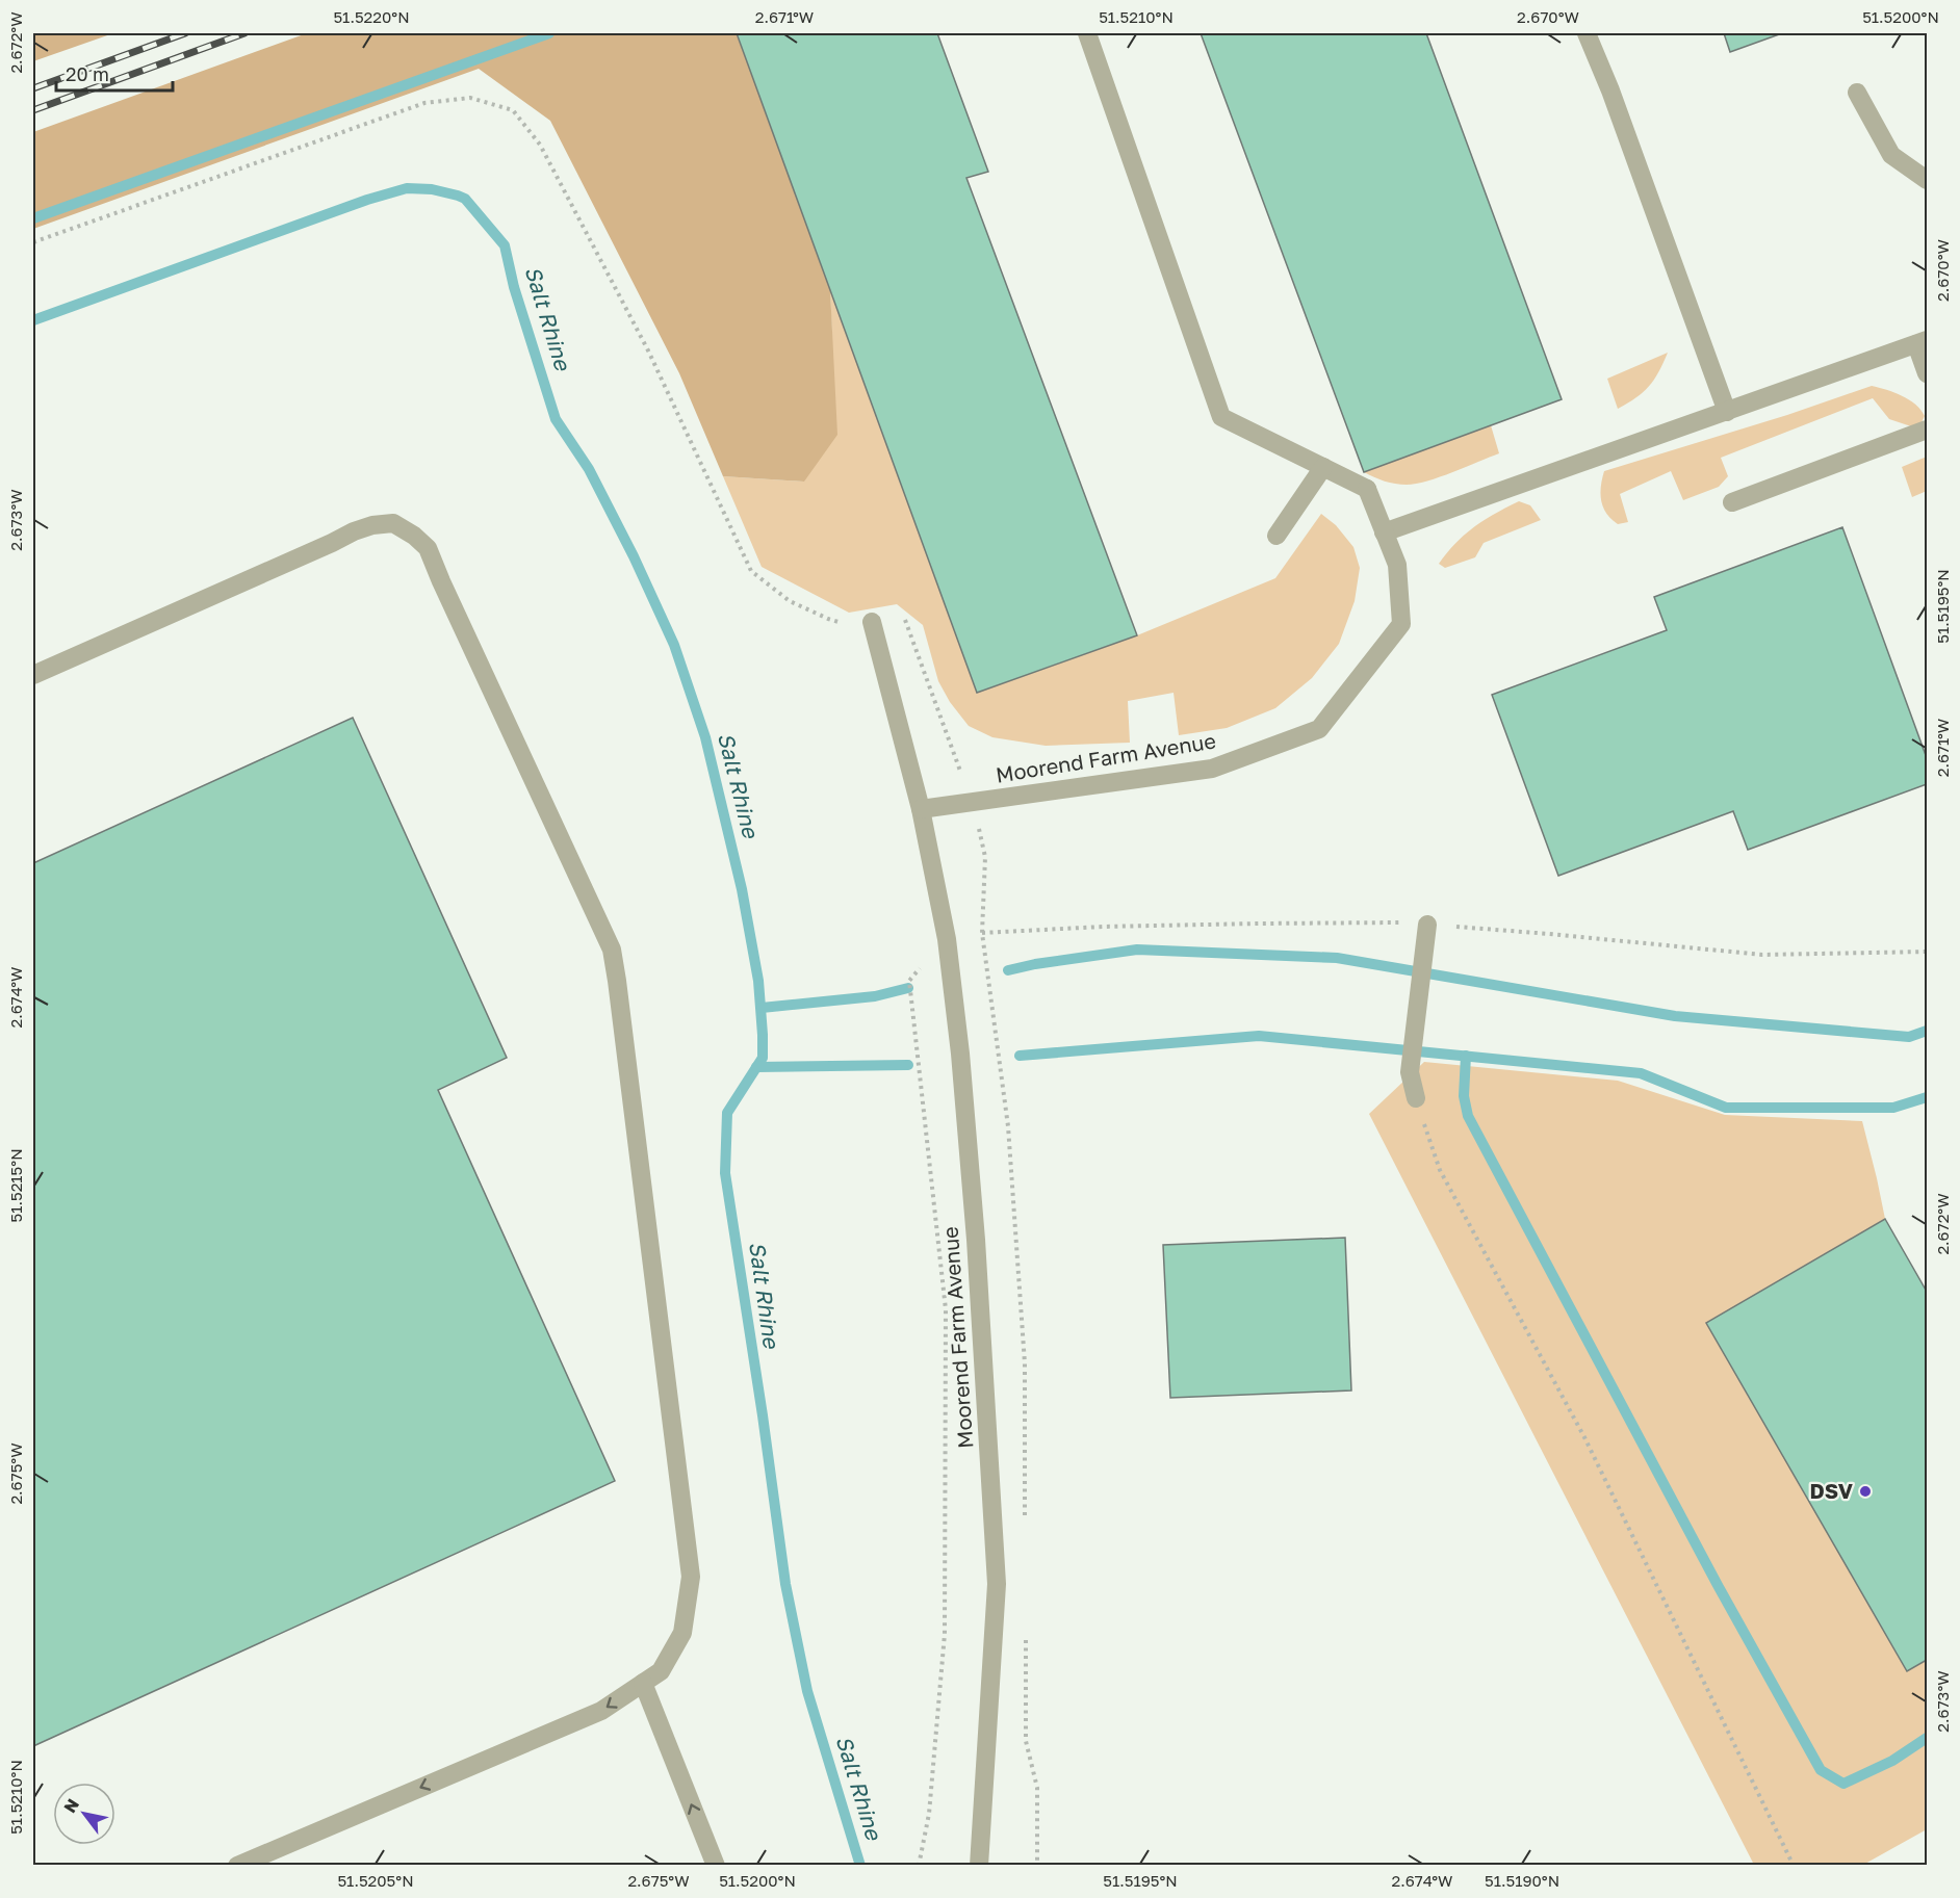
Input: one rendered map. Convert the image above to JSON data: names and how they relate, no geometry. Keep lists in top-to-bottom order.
{
  "streets": {
    "street": ["Moorend Farm Avenue"]
  },
  "water": ["Salt Rhine"],
  "places": ["DSV"],
  "scale_bar": "20 m",
  "north": "top left",
  "coordinates": [
    "51.5220°N",
    "2.671°W",
    "51.5210°N",
    "2.670°W",
    "51.5200°N",
    "2.672°W",
    "2.673°W",
    "51.5195°N",
    "2.674°W",
    "51.5215°N",
    "2.675°W",
    "51.5205°N",
    "51.5190°N"
  ]
}
